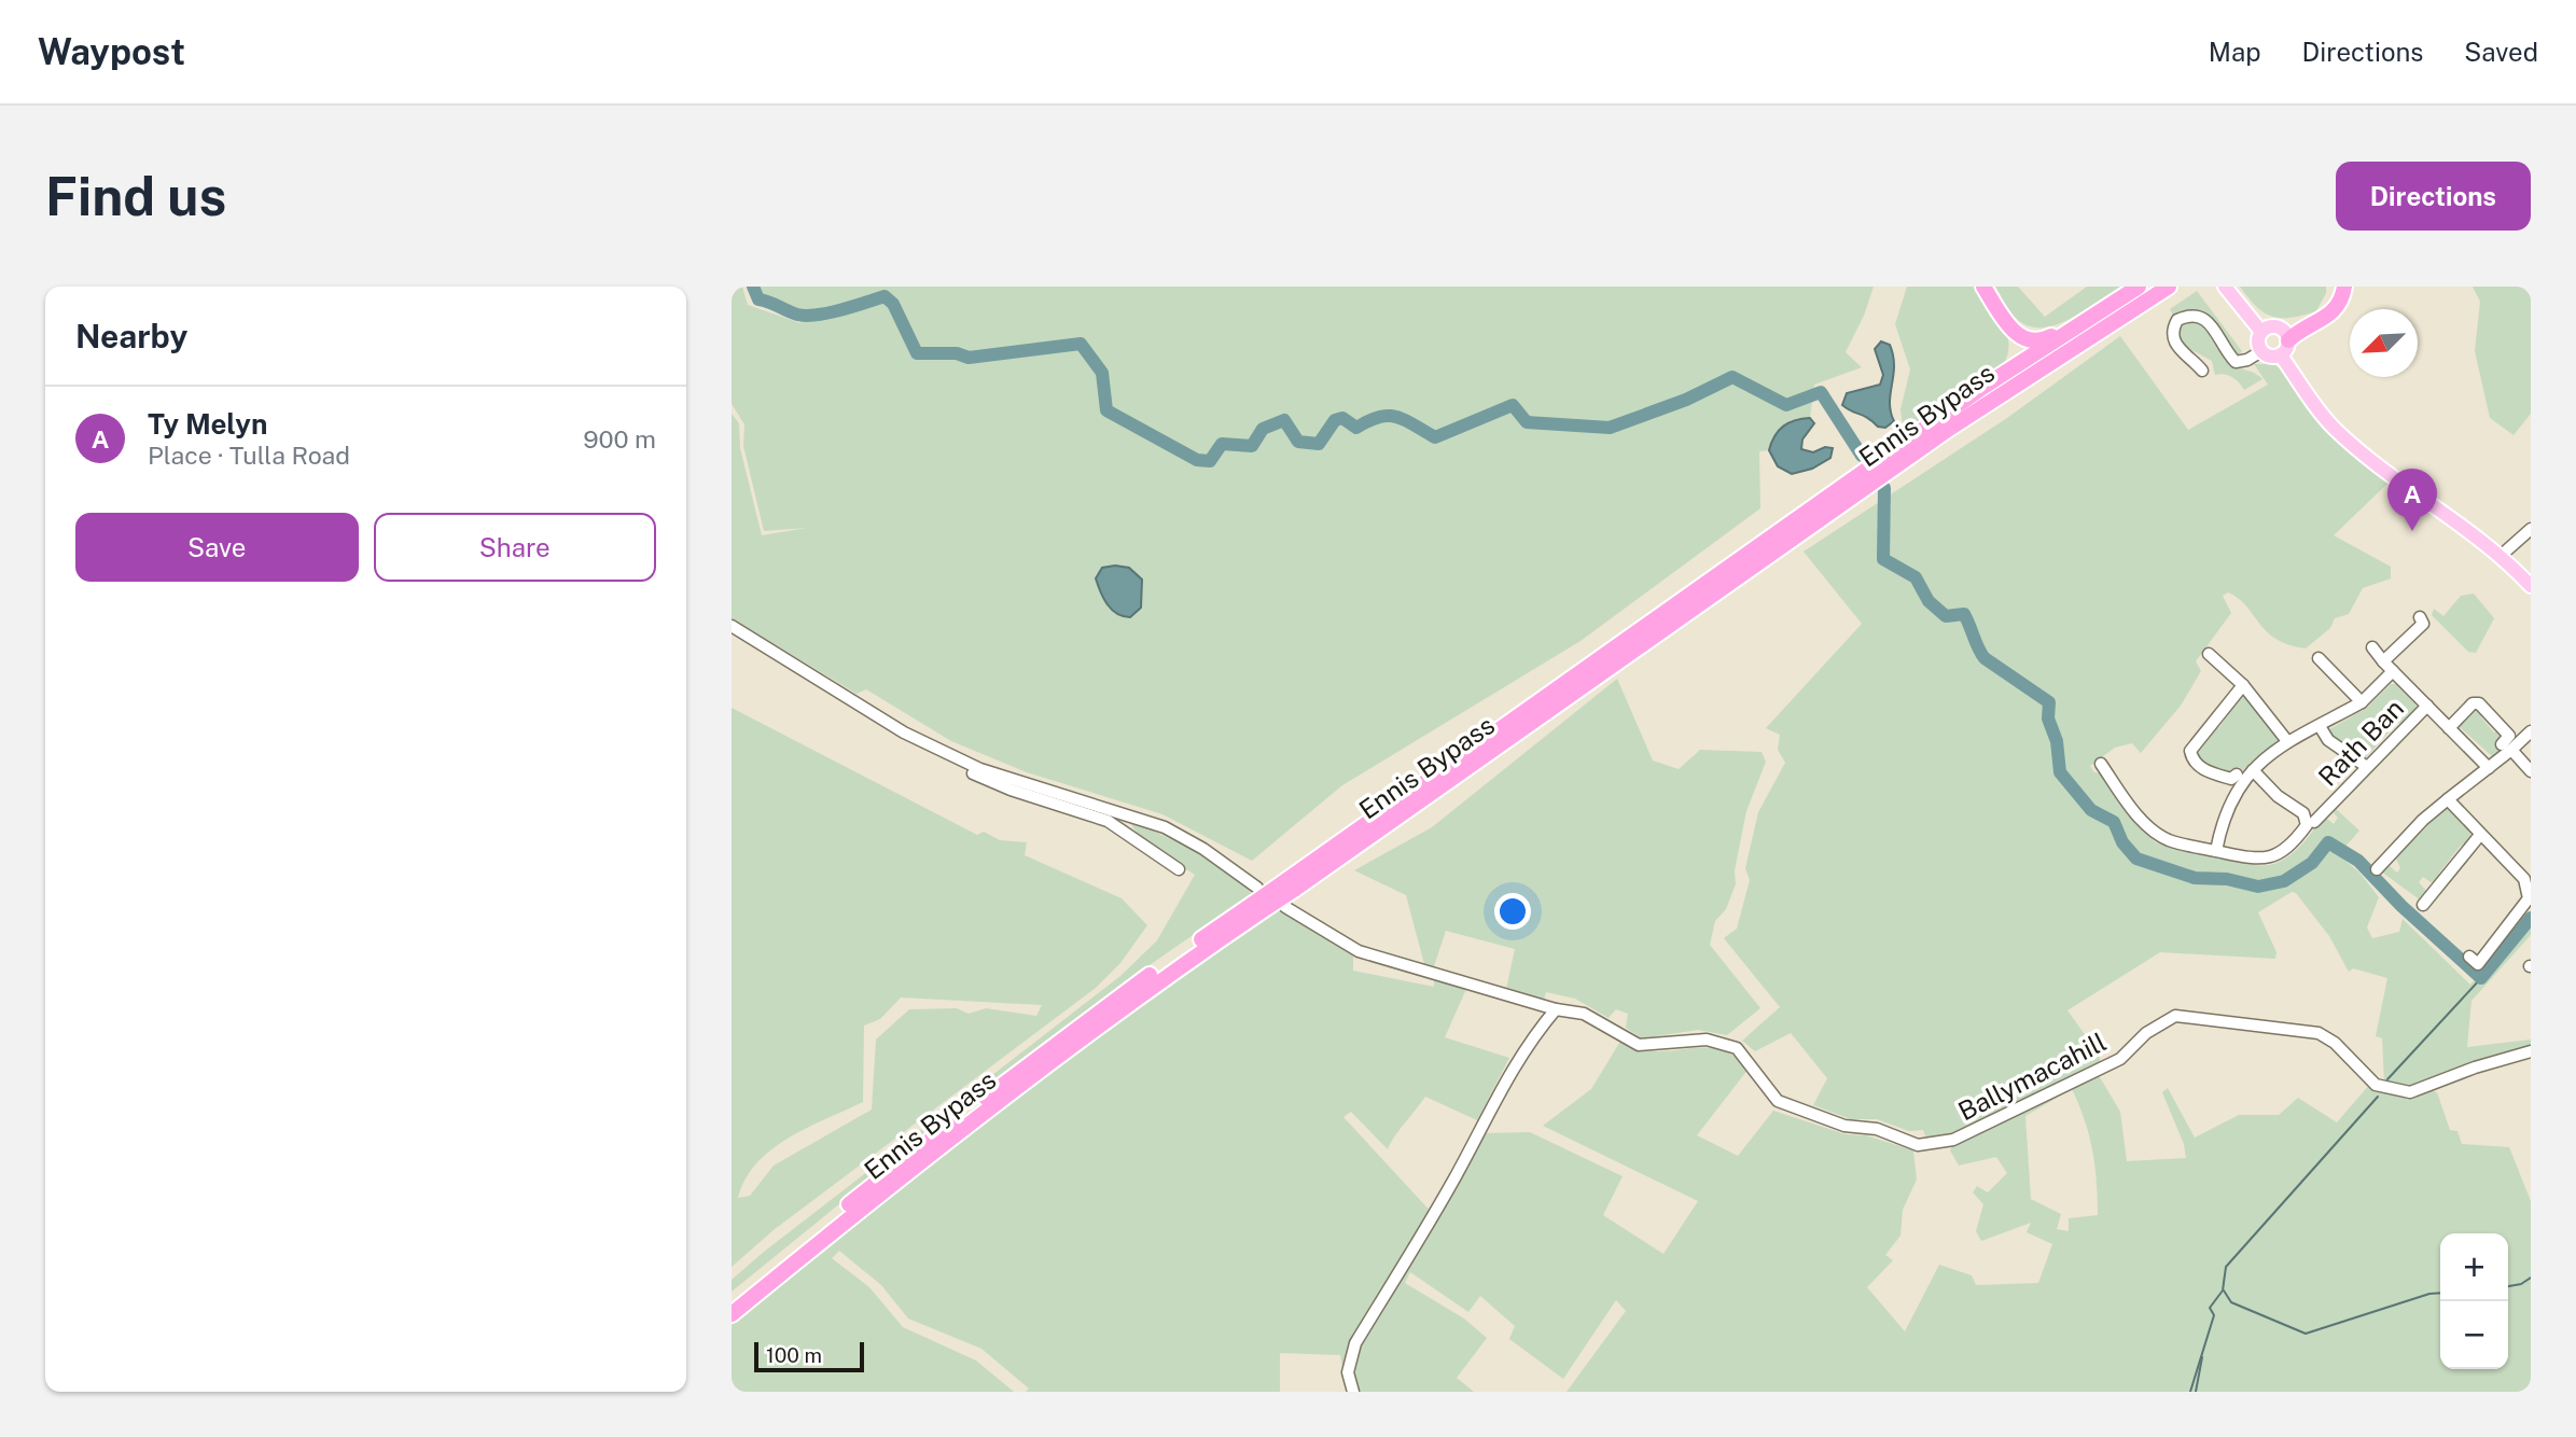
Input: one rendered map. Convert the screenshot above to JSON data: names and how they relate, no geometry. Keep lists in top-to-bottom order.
{
  "streets": {
    "highway": ["Ennis Bypass"],
    "street": ["Rath Ban", "Ballymacahill"]
  },
  "scale_bar": "100 m",
  "north": "bottom left",
  "page": {
    "header": "Waypost",
    "nav": ["Map", "Directions", "Saved"],
    "buttons": [
      "Directions",
      ["Save", "Share"]
    ],
    "title": "Find us",
    "heading": "Nearby",
    "list": [
      {
        "mark": "A",
        "name": "Ty Melyn",
        "note": "Place · Tulla Road",
        "value": "900 m"
      }
    ],
    "pins": "A",
    "map_buttons": ["+", "−"],
    "scale": "100 m"
  }
}
